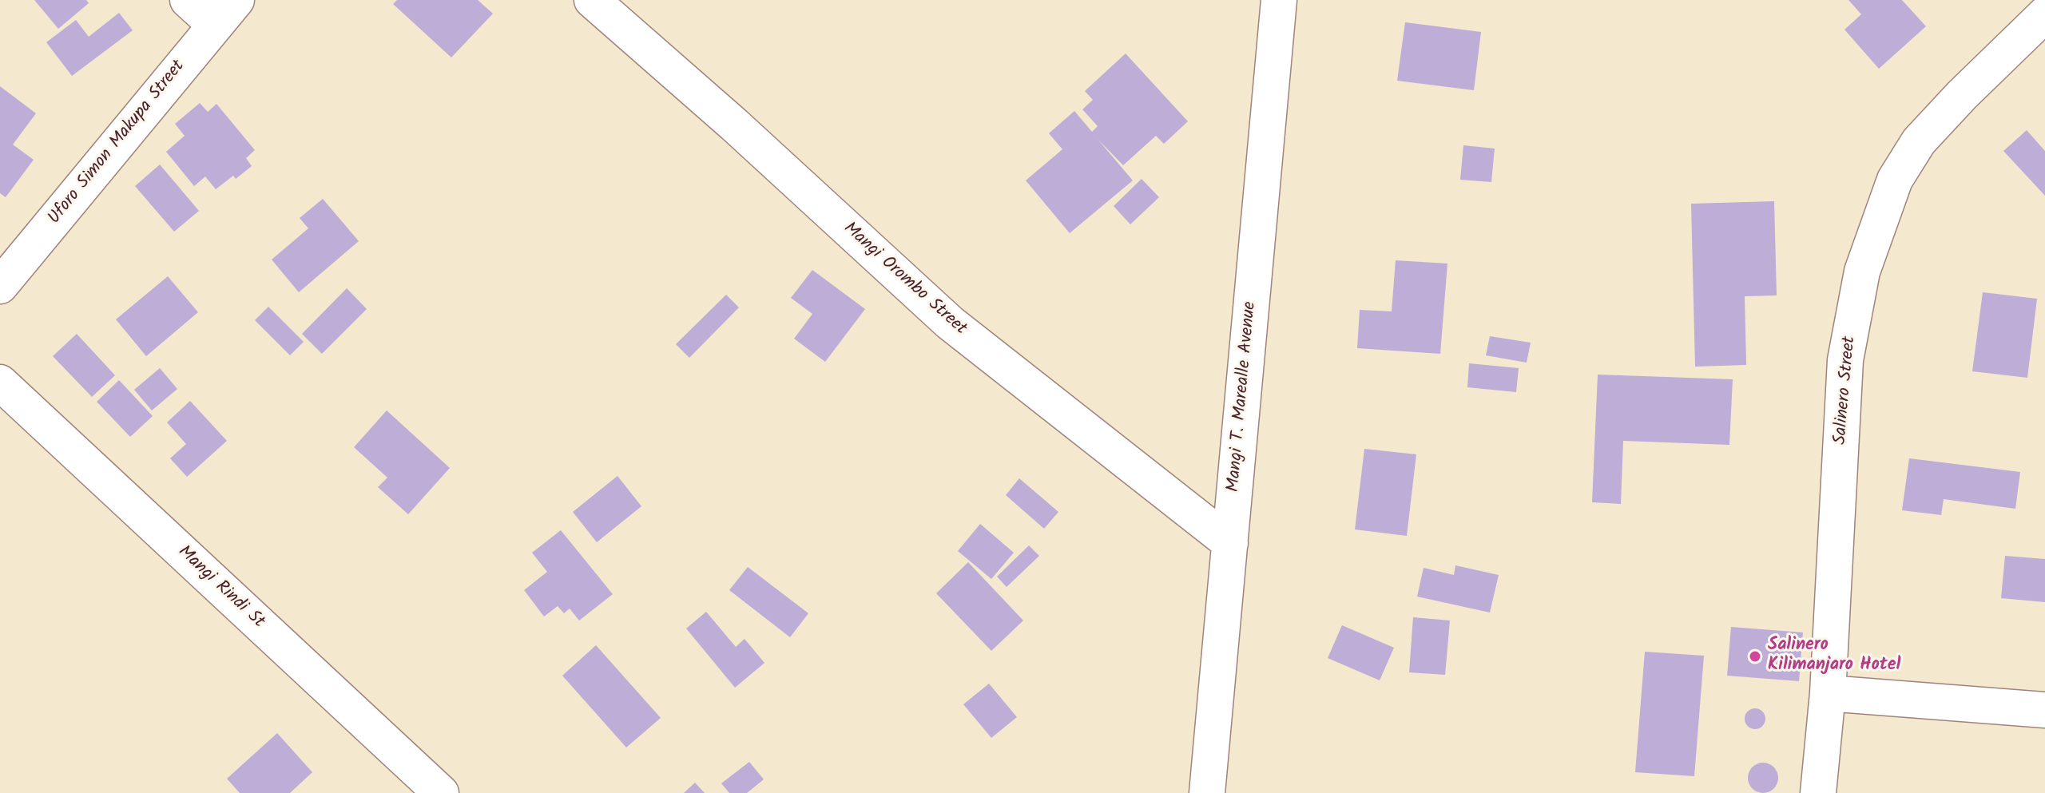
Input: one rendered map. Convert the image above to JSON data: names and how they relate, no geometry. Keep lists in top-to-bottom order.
{
  "streets": {
    "street": [
      "Uforo Simon Makupa Street",
      "Mangi Orombo Street",
      "Salinero Street",
      "Mangi T. Marealle Avenue",
      "Mangi Rindi St"
    ]
  },
  "crossings": [
    ["Mangi Orombo Street", "Mangi T. Marealle Avenue"]
  ],
  "places": ["Salinero Kilimanjaro Hotel"]
}
